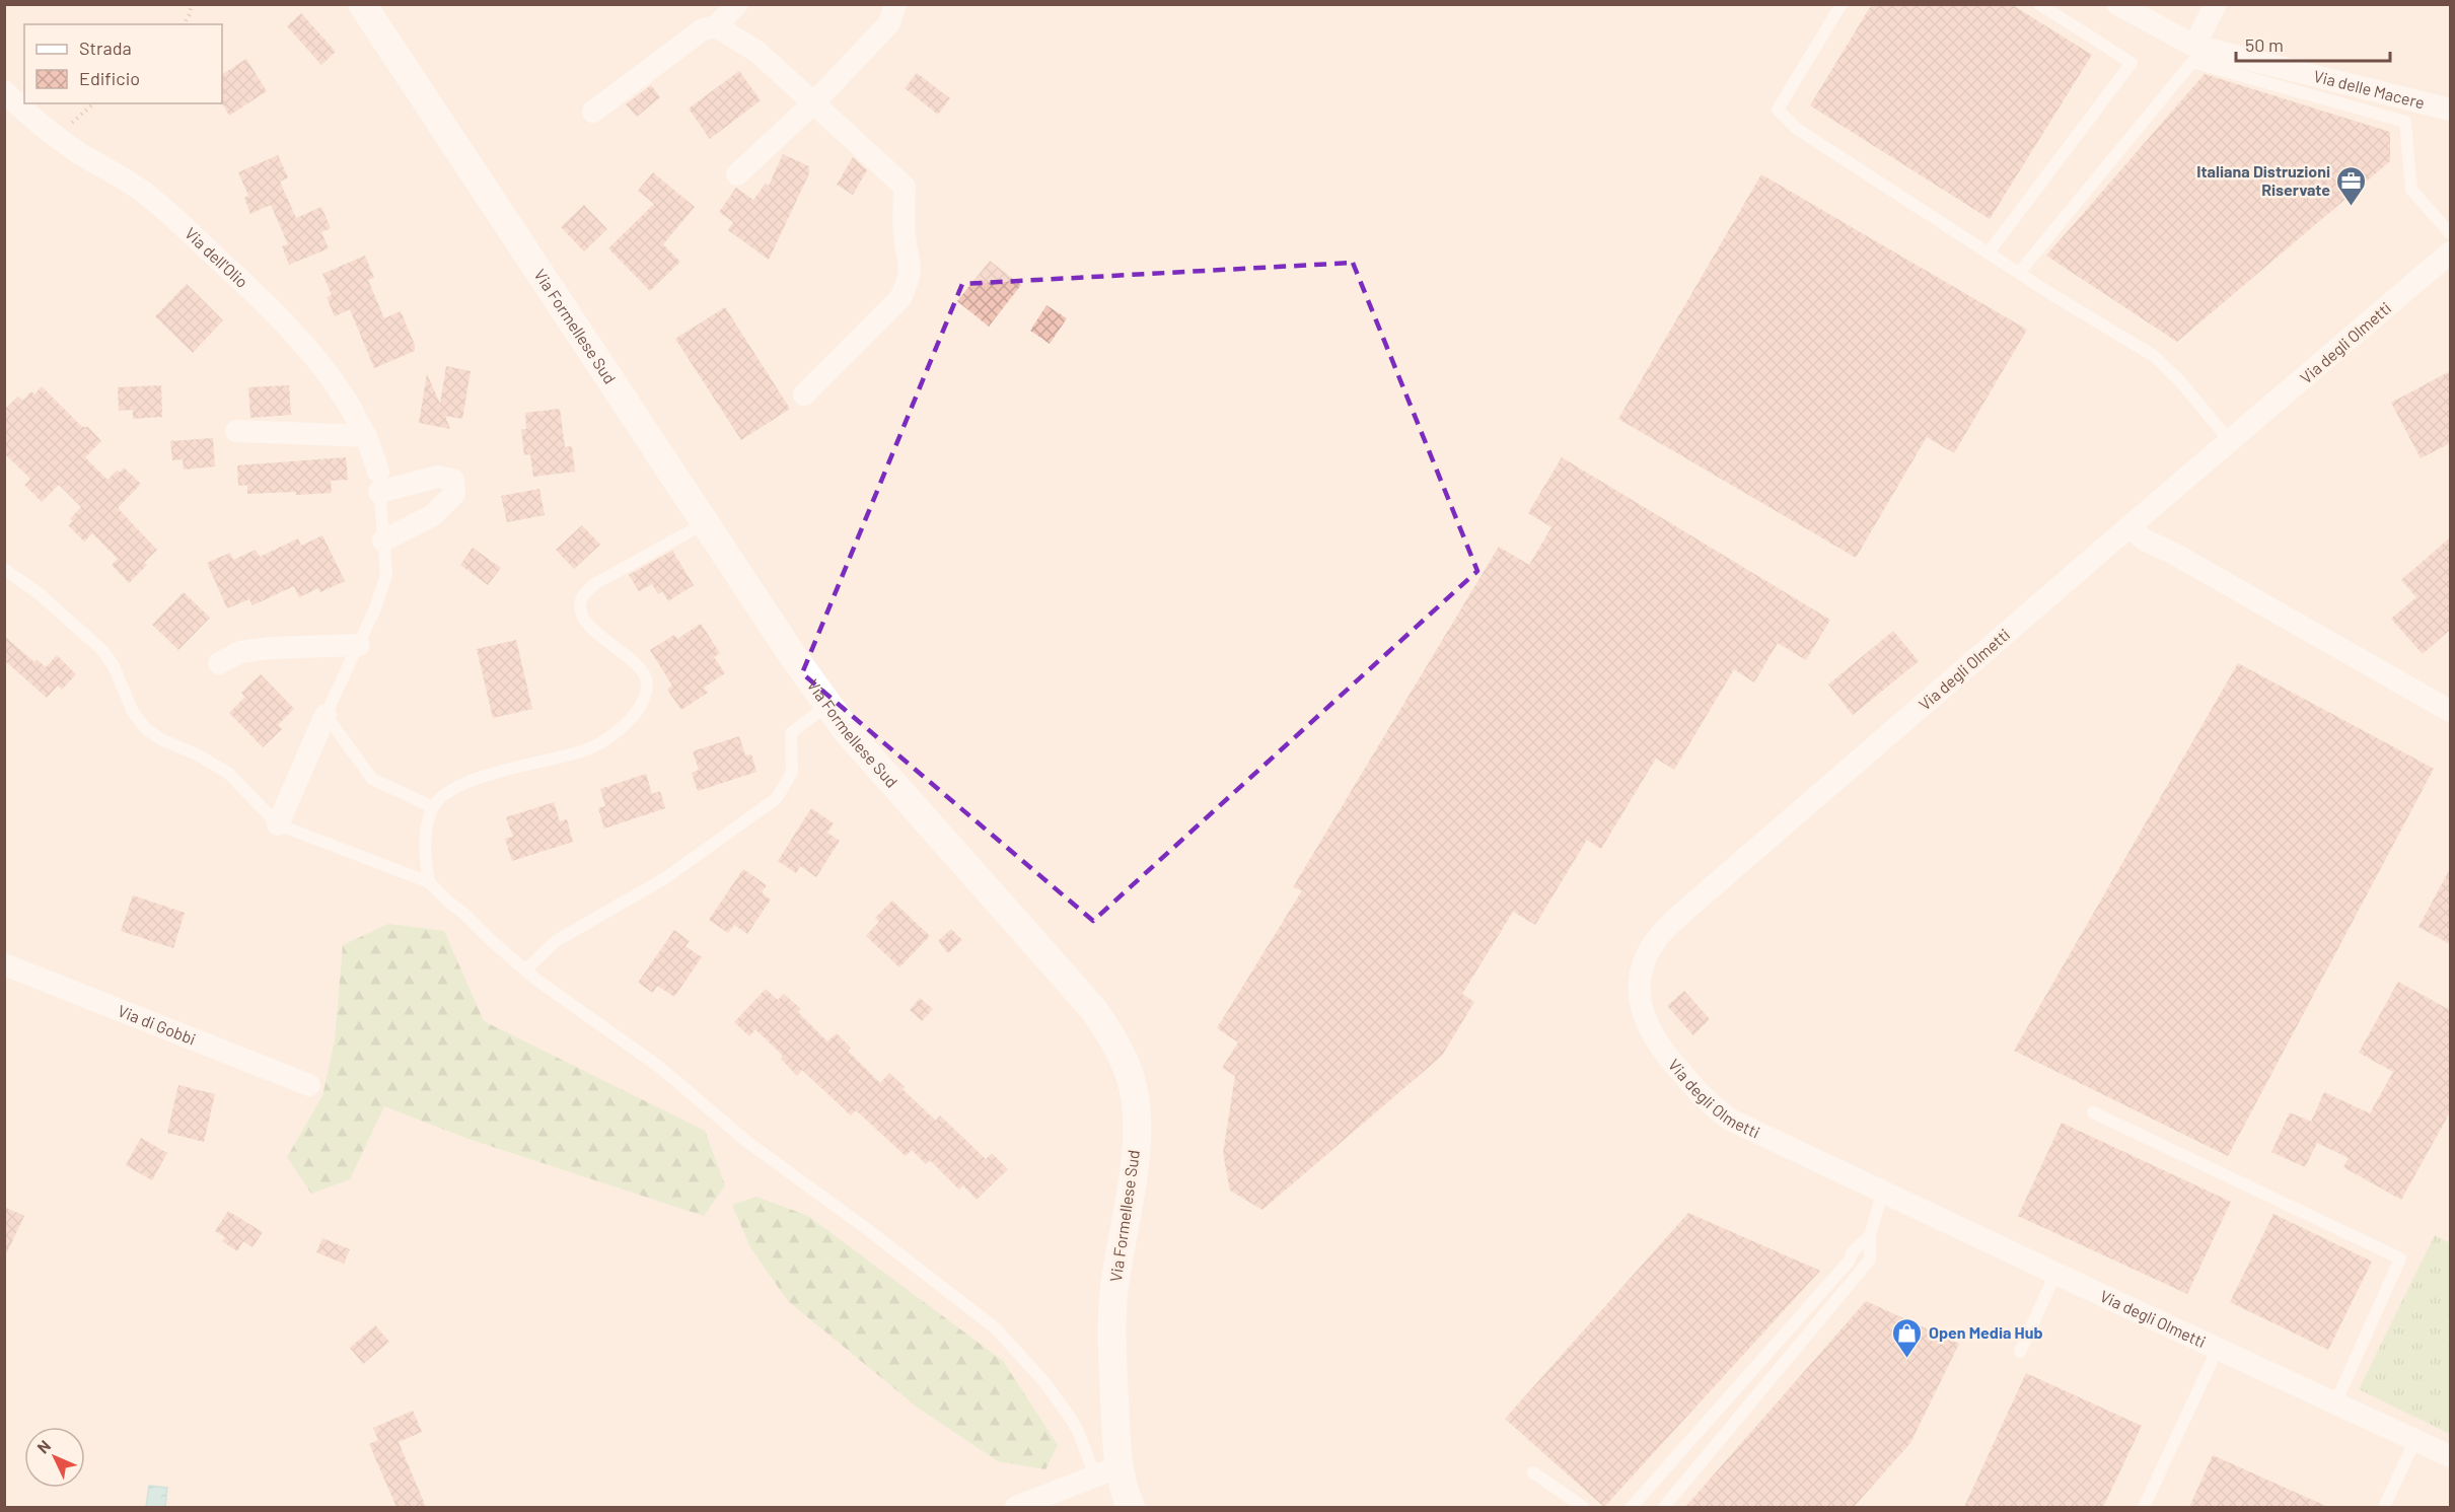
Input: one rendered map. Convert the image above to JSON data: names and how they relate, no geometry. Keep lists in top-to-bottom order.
{
  "streets": {
    "street": [
      "Via delle Macere",
      "Via dell'Olio",
      "Via Formellese Sud",
      "Via degli Olmetti",
      "Via di Gobbi"
    ]
  },
  "places": {
    "office": ["Italiana Distruzioni Riservate"],
    "shop": ["Open Media Hub"]
  },
  "legend": ["Strada", "Edificio"],
  "scale_bar": "50 m",
  "north": "top left"
}
